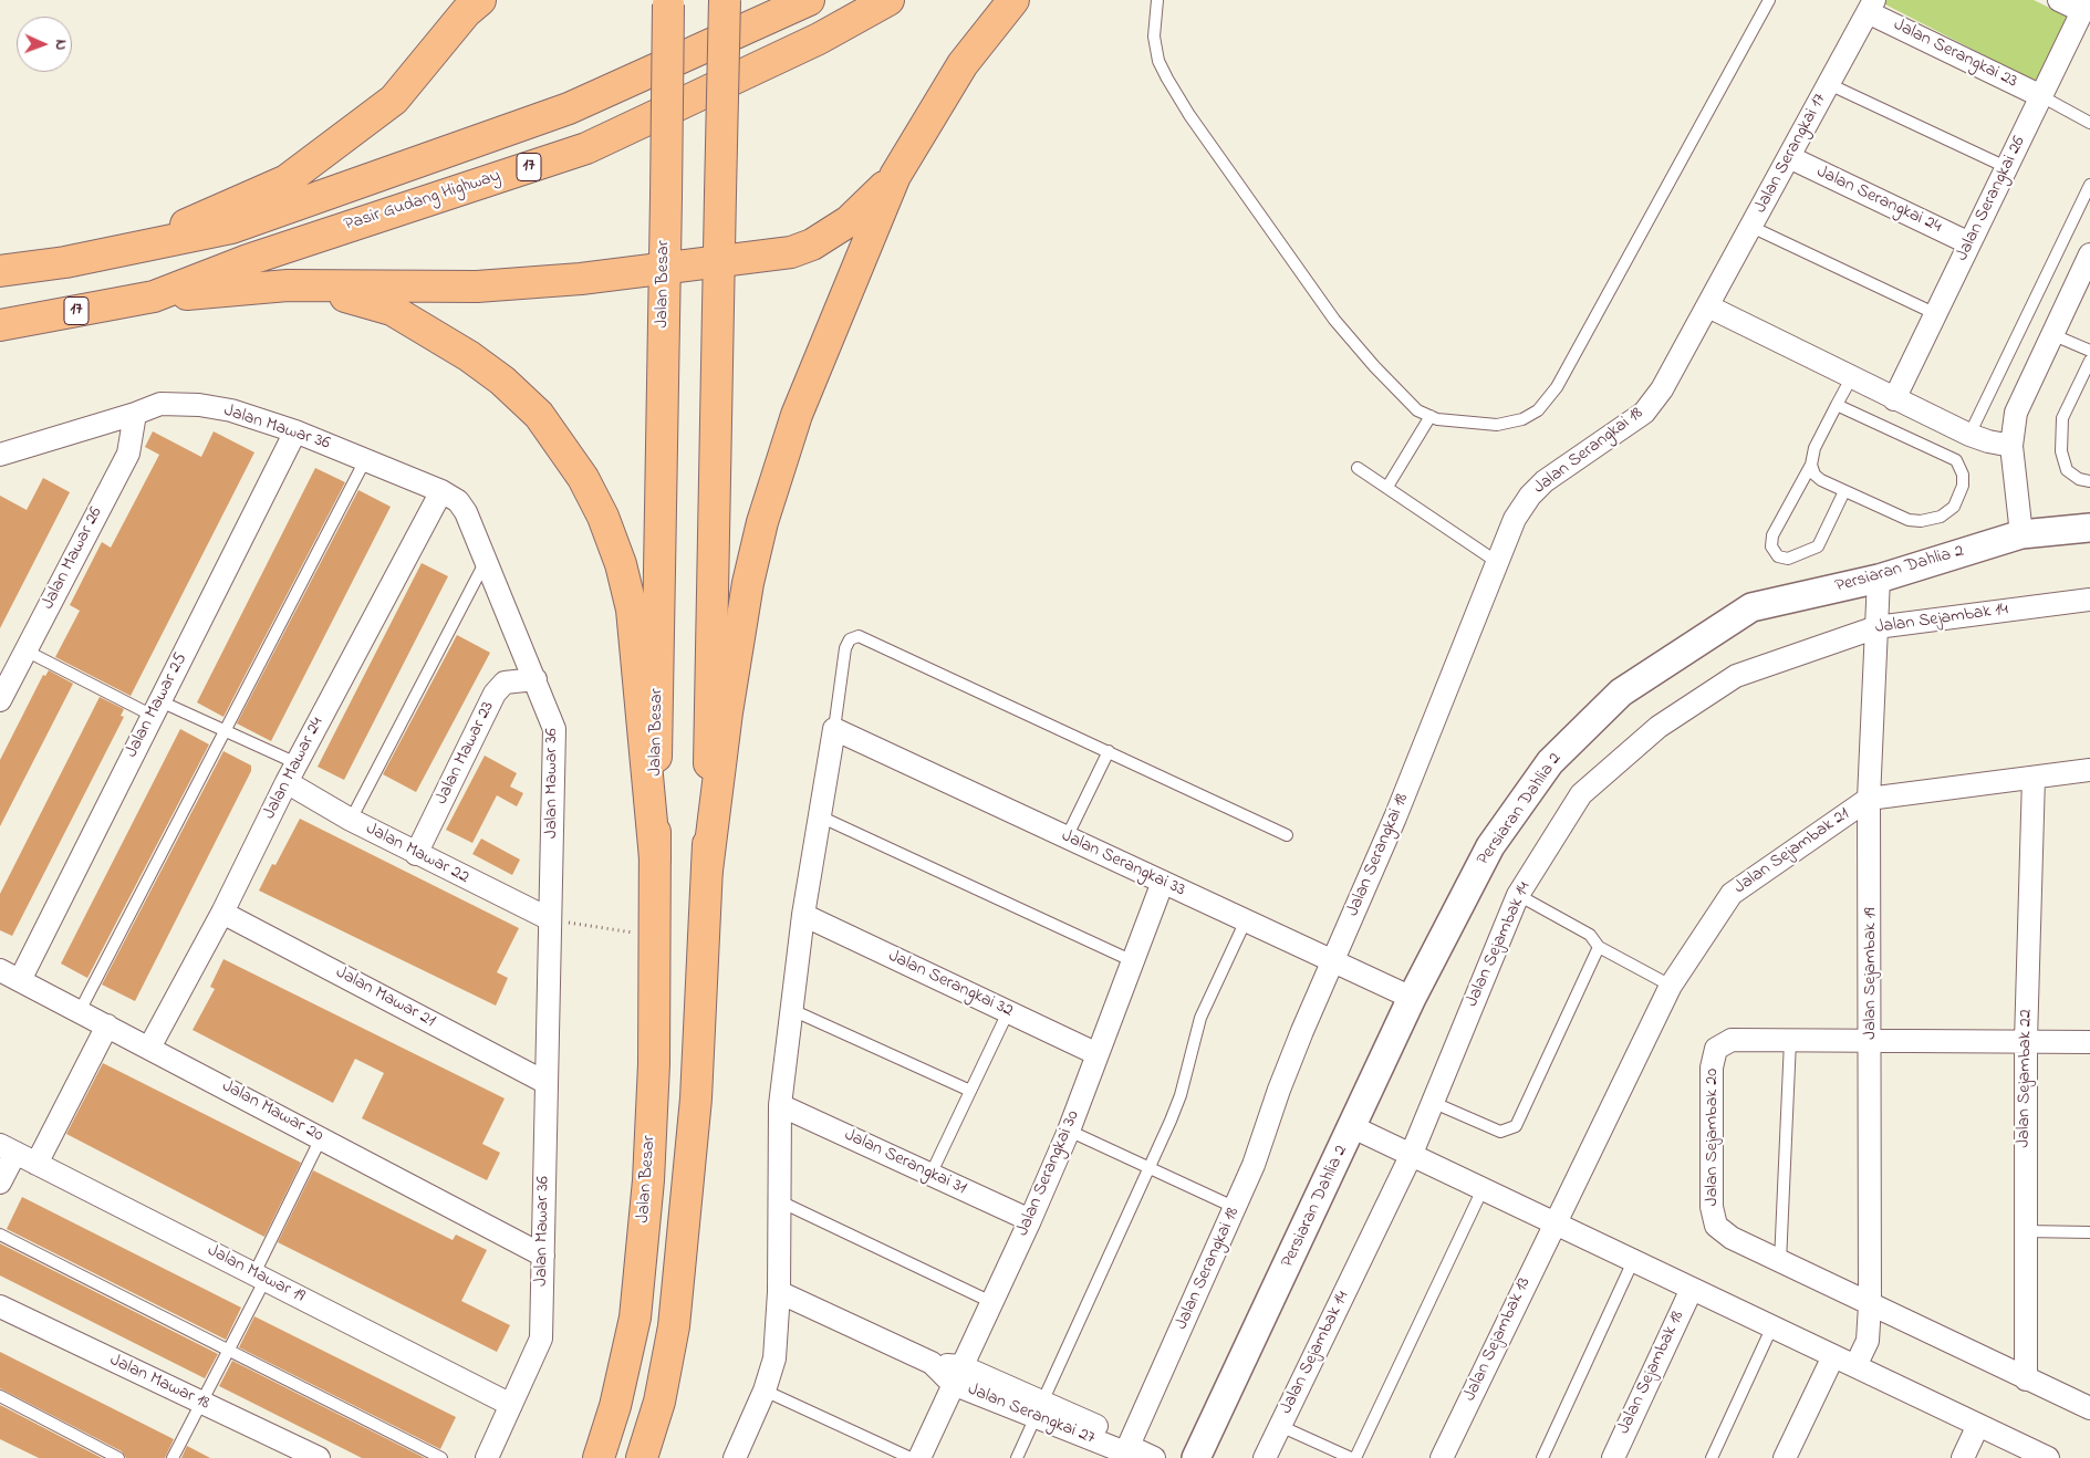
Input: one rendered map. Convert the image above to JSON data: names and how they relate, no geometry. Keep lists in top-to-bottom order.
{
  "streets": {
    "main road": ["17", "Pasir Gudang Highway", "Jalan Besar"],
    "street": [
      "Jalan Serangkai 23",
      "Jalan Serangkai 17",
      "Jalan Serangkai 26",
      "Jalan Serangkai 24",
      "Jalan Mawar 36",
      "Jalan Serangkai 18",
      "Jalan Mawar 26",
      "Persiaran Dahlia 2",
      "Jalan Sejambak 14",
      "Jalan Mawar 25",
      "Jalan Mawar 23",
      "Jalan Mawar 24",
      "Jalan Sejambak 21",
      "Jalan Mawar 22",
      "Jalan Serangkai 33",
      "Jalan Sejambak 19",
      "Jalan Serangkai 32",
      "Jalan Mawar 21",
      "Jalan Sejambak 22",
      "Jalan Mawar 20",
      "Jalan Sejambak 20",
      "Jalan Serangkai 31",
      "Jalan Serangkai 30",
      "Jalan Mawar 19",
      "Jalan Sejambak 13",
      "Jalan Sejambak 18",
      "Jalan Mawar 18",
      "Jalan Serangkai 27"
    ]
  },
  "crossings": [
    ["Jalan Serangkai 23", "Jalan Serangkai 17"],
    ["Jalan Serangkai 23", "Jalan Serangkai 26"],
    ["Jalan Serangkai 17", "Jalan Serangkai 24"],
    ["Jalan Serangkai 17", "Jalan Serangkai 18"],
    ["Jalan Serangkai 26", "Jalan Serangkai 24"],
    ["Jalan Mawar 36", "Jalan Mawar 26"],
    ["Jalan Mawar 36", "Jalan Mawar 25"],
    ["Jalan Mawar 36", "Jalan Mawar 23"],
    ["Jalan Mawar 36", "Jalan Mawar 24"],
    ["Jalan Mawar 36", "Jalan Mawar 22"],
    ["Jalan Mawar 36", "Jalan Mawar 21"],
    ["Jalan Mawar 36", "Jalan Mawar 20"],
    ["Jalan Mawar 36", "Jalan Mawar 19"],
    ["Jalan Serangkai 18", "Jalan Serangkai 33"],
    ["Jalan Serangkai 18", "Jalan Serangkai 27"],
    ["Persiaran Dahlia 2", "Jalan Serangkai 33"],
    ["Persiaran Dahlia 2", "Jalan Sejambak 19"],
    ["Jalan Sejambak 14", "Jalan Sejambak 19"],
    ["Jalan Mawar 25", "Jalan Mawar 20"],
    ["Jalan Mawar 23", "Jalan Mawar 22"],
    ["Jalan Mawar 24", "Jalan Mawar 22"],
    ["Jalan Mawar 24", "Jalan Mawar 21"],
    ["Jalan Mawar 24", "Jalan Mawar 20"],
    ["Jalan Sejambak 21", "Jalan Sejambak 19"],
    ["Jalan Sejambak 21", "Jalan Sejambak 22"],
    ["Jalan Sejambak 21", "Jalan Sejambak 13"],
    ["Jalan Serangkai 33", "Jalan Serangkai 30"],
    ["Jalan Serangkai 32", "Jalan Serangkai 30"],
    ["Jalan Serangkai 31", "Jalan Serangkai 30"],
    ["Jalan Serangkai 30", "Jalan Serangkai 27"]
  ],
  "north": "right"
}
